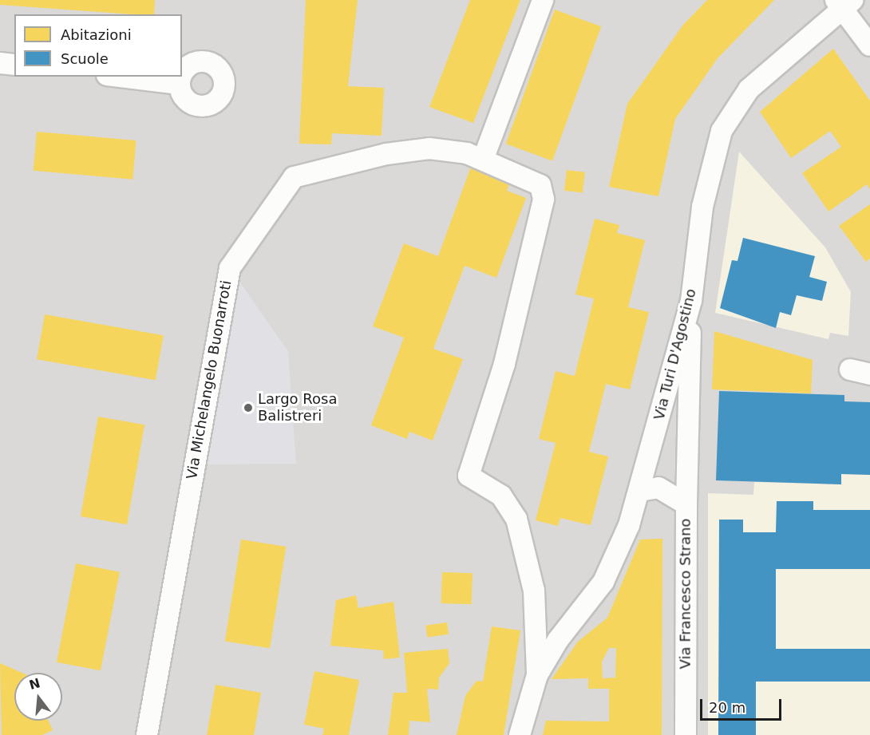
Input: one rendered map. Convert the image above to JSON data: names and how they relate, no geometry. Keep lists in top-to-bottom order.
{
  "streets": {
    "street": ["Via Turi D'Agostino", "Via Michelangelo Buonarroti", "Via Francesco Strano"]
  },
  "crossings": [
    ["Via Turi D'Agostino", "Via Michelangelo Buonarroti"],
    ["Via Turi D'Agostino", "Via Francesco Strano"]
  ],
  "places": ["Largo Rosa Balistreri"],
  "legend": ["Abitazioni", "Scuole"],
  "scale_bar": "20 m",
  "north": "top"
}
